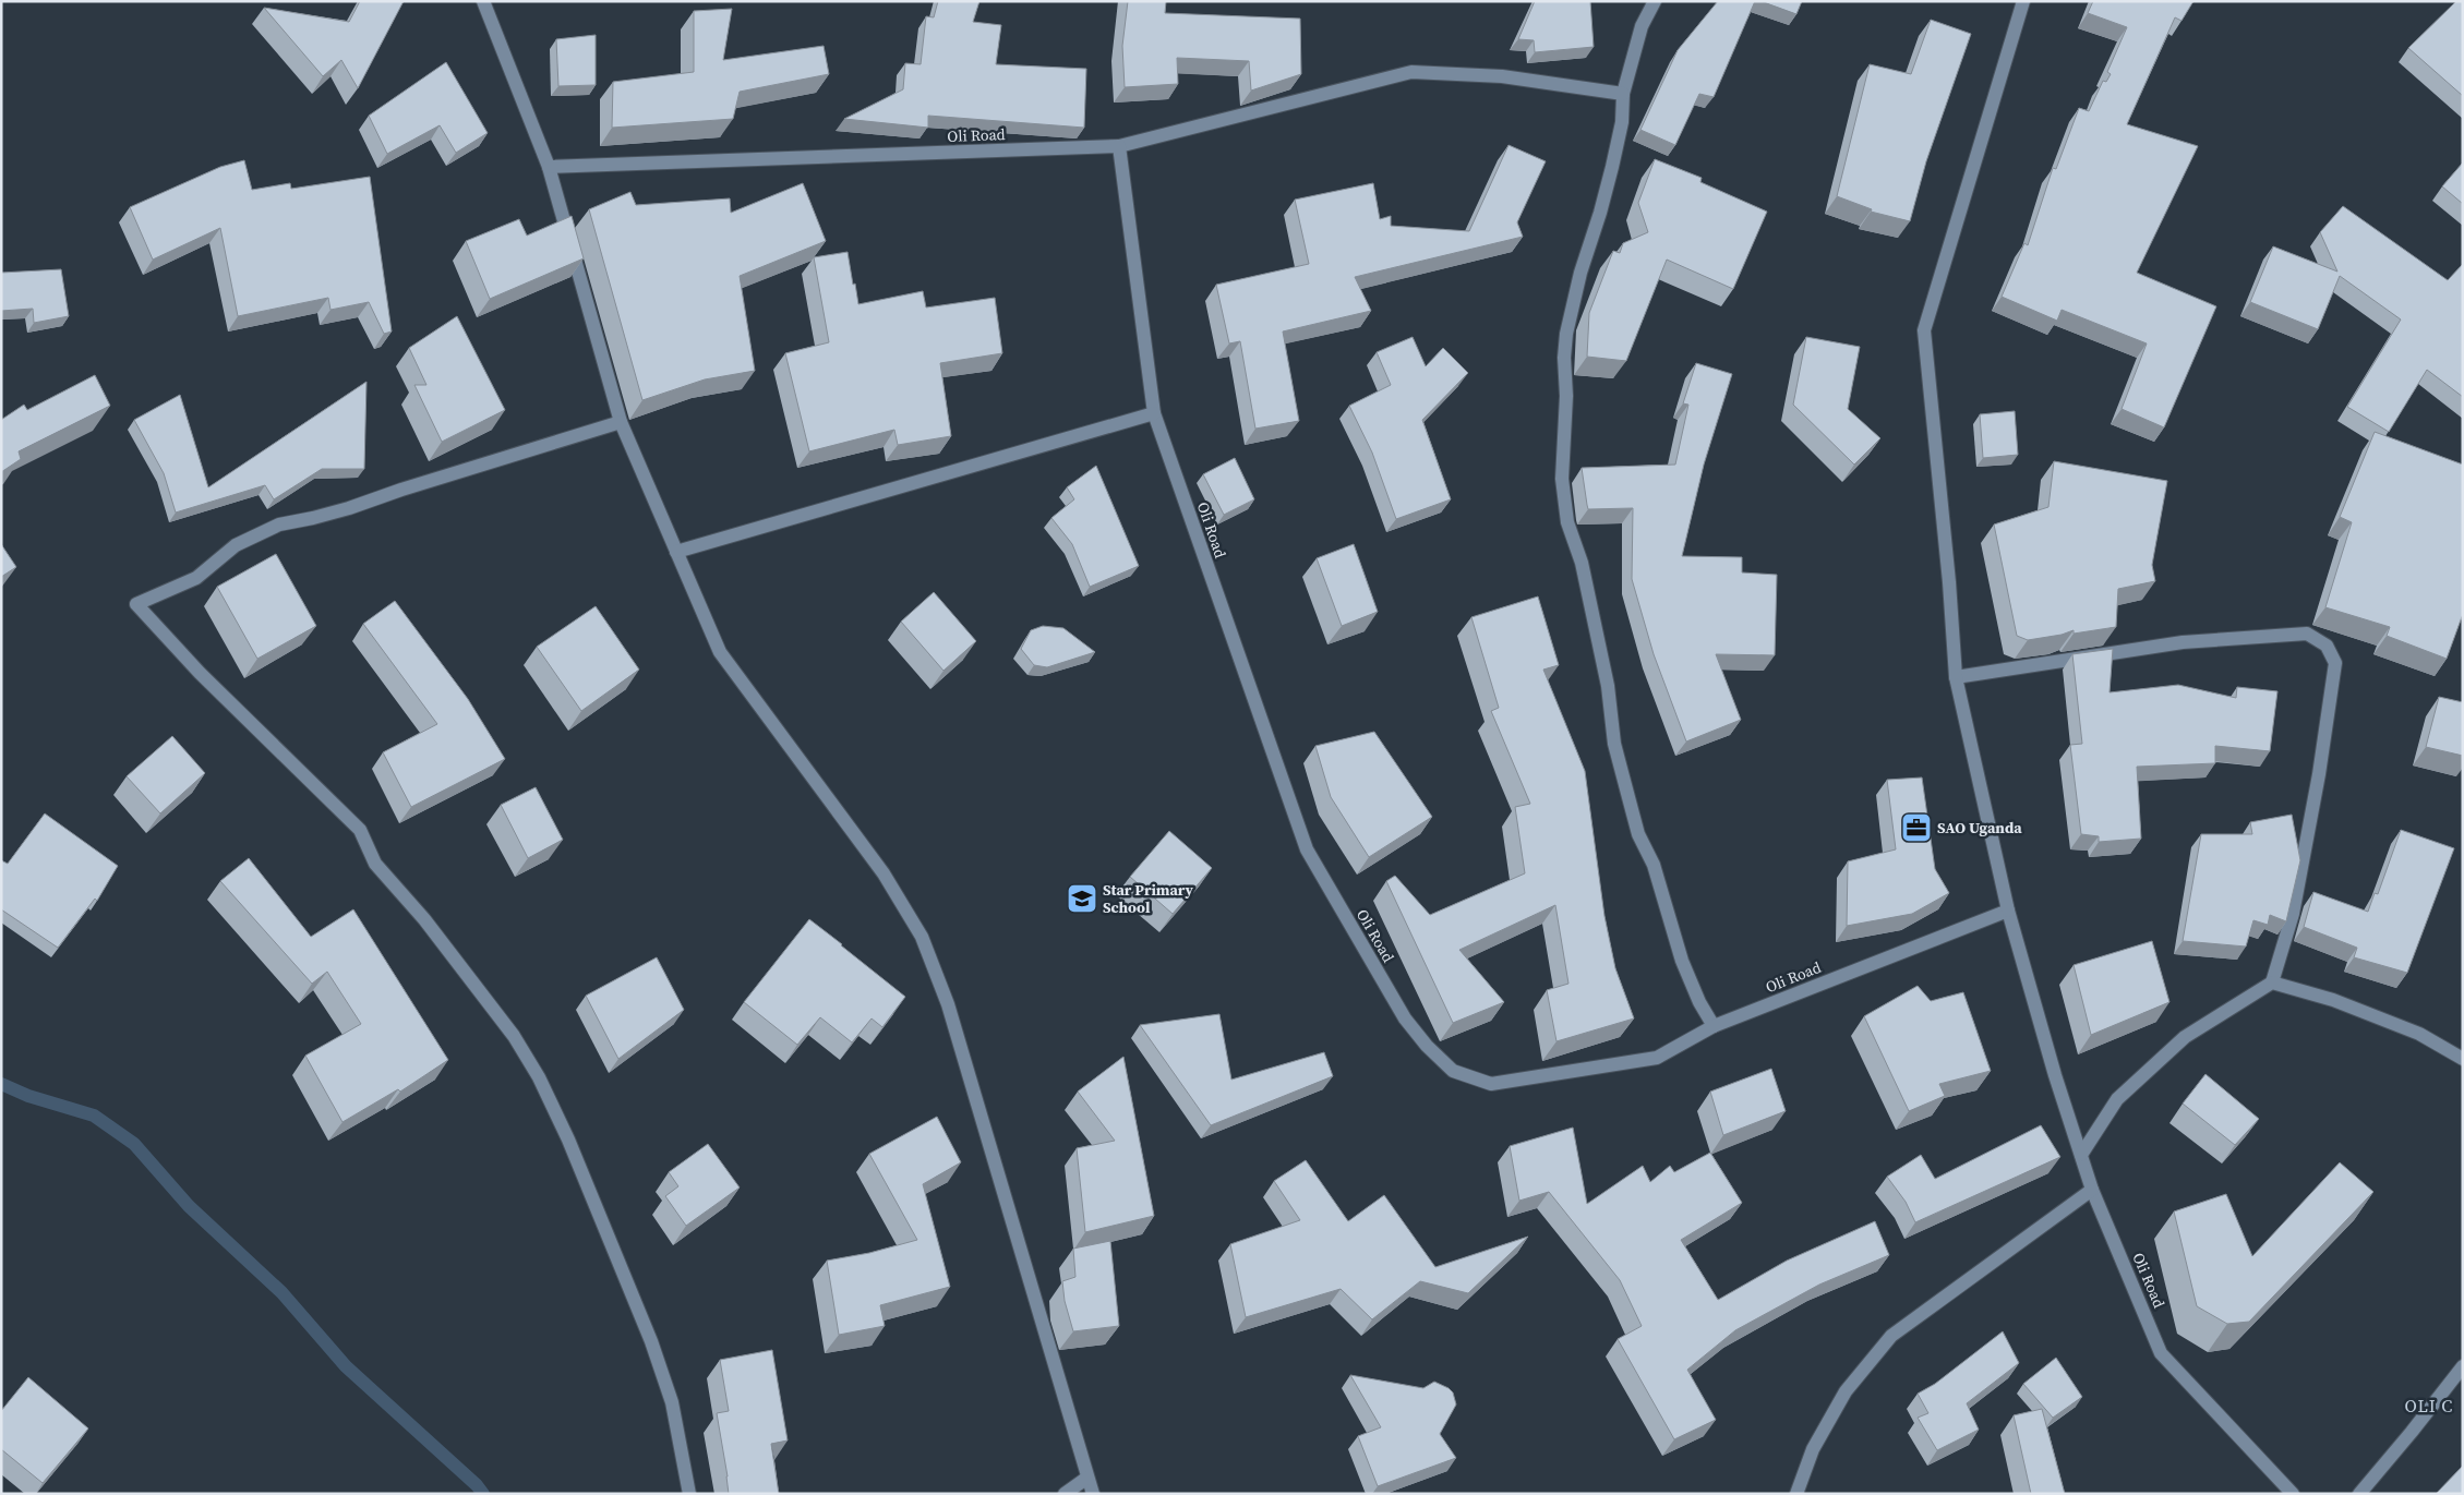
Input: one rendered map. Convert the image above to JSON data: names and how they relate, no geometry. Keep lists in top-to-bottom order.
{
  "streets": {
    "street": ["Oli Road"]
  },
  "districts": ["OLI C"],
  "places": {
    "office": ["SAO Uganda"],
    "school or university": ["Star Primary School"]
  }
}
